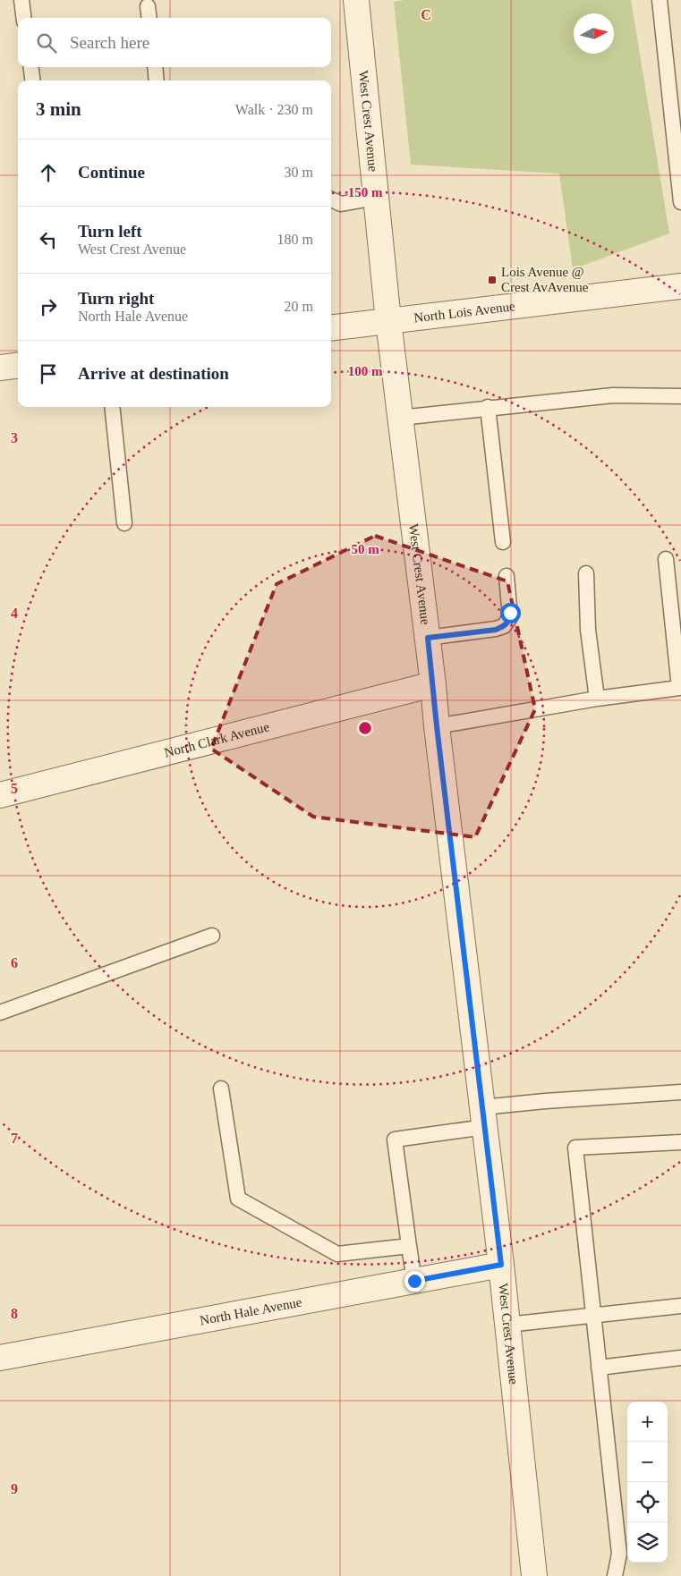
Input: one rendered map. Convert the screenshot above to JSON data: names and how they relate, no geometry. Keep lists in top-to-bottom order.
{
  "streets": {
    "street": [
      "West Crest Avenue",
      "North Lois Avenue",
      "North Clark Avenue",
      "North Hale Avenue"
    ]
  },
  "crossings": [
    ["West Crest Avenue", "North Lois Avenue"],
    ["West Crest Avenue", "North Clark Avenue"],
    ["West Crest Avenue", "North Hale Avenue"]
  ],
  "places": {
    "transit": ["Lois Avenue @ Crest AvAvenue"]
  },
  "north": "right",
  "page": {
    "search": "Search here",
    "heading": ["3 min", "Walk · 230 m"],
    "list": [
      ["Continue", "30 m"],
      ["Turn left", "West Crest Avenue", "180 m"],
      ["Turn right", "North Hale Avenue", "20 m"],
      "Arrive at destination"
    ],
    "map_buttons": ["+", "−"]
  },
  "grid": {
    "columns": ["C"],
    "rows": [
      "3",
      "4",
      "5",
      "6",
      "7",
      "8",
      "9"
    ]
  },
  "rings": ["150 m", "100 m", "50 m"]
}
